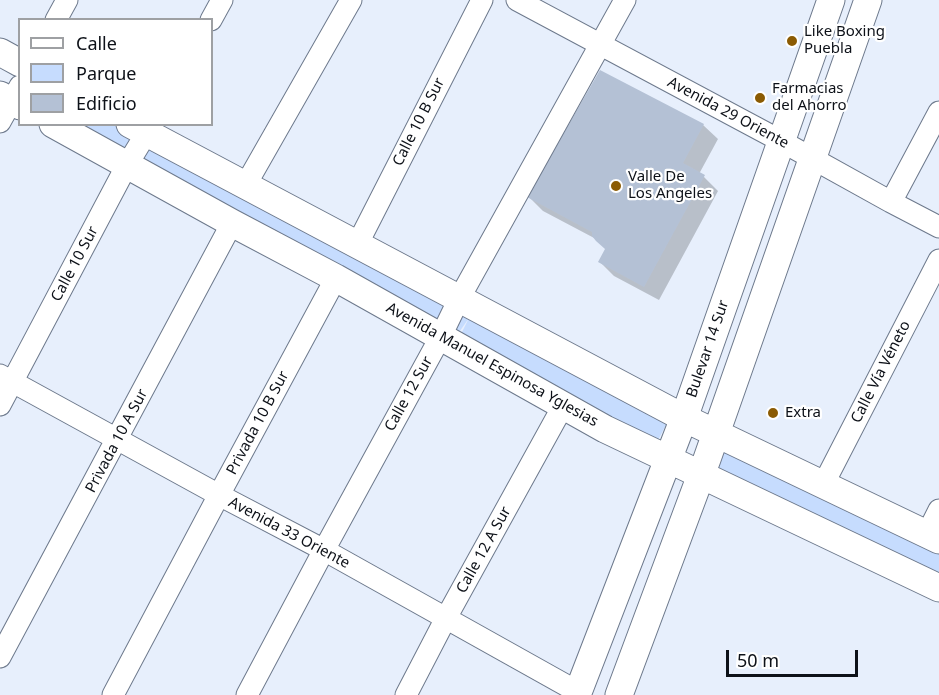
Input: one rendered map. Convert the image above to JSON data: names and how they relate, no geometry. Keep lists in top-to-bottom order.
{
  "streets": {
    "main road": ["Bulevar 14 Sur", "Avenida Manuel Espinosa Yglesias"],
    "street": [
      "Avenida 29 Oriente",
      "Calle 10 B Sur",
      "Calle 10 Sur",
      "Calle Vía Véneto",
      "Calle 12 Sur",
      "Privada 10 B Sur",
      "Privada 10 A Sur",
      "Avenida 33 Oriente",
      "Calle 12 A Sur"
    ]
  },
  "crossings": [
    ["Avenida 29 Oriente", "Bulevar 14 Sur"],
    ["Avenida 29 Oriente", "Calle 12 Sur"],
    ["Calle 10 Sur", "Avenida Manuel Espinosa Yglesias"],
    ["Calle 10 Sur", "Avenida 33 Oriente"],
    ["Bulevar 14 Sur", "Avenida Manuel Espinosa Yglesias"],
    ["Bulevar 14 Sur", "Avenida 33 Oriente"],
    ["Avenida Manuel Espinosa Yglesias", "Calle 12 Sur"],
    ["Avenida Manuel Espinosa Yglesias", "Privada 10 B Sur"],
    ["Avenida Manuel Espinosa Yglesias", "Privada 10 A Sur"],
    ["Avenida Manuel Espinosa Yglesias", "Calle 12 A Sur"],
    ["Calle 12 Sur", "Avenida 33 Oriente"],
    ["Privada 10 B Sur", "Avenida 33 Oriente"],
    ["Privada 10 A Sur", "Avenida 33 Oriente"],
    ["Avenida 33 Oriente", "Calle 12 A Sur"]
  ],
  "places": [
    "Like Boxing Puebla",
    "Farmacias del Ahorro",
    "Valle De Los Angeles",
    "Extra"
  ],
  "legend": ["Calle", "Parque", "Edificio"],
  "scale_bar": "50 m"
}
